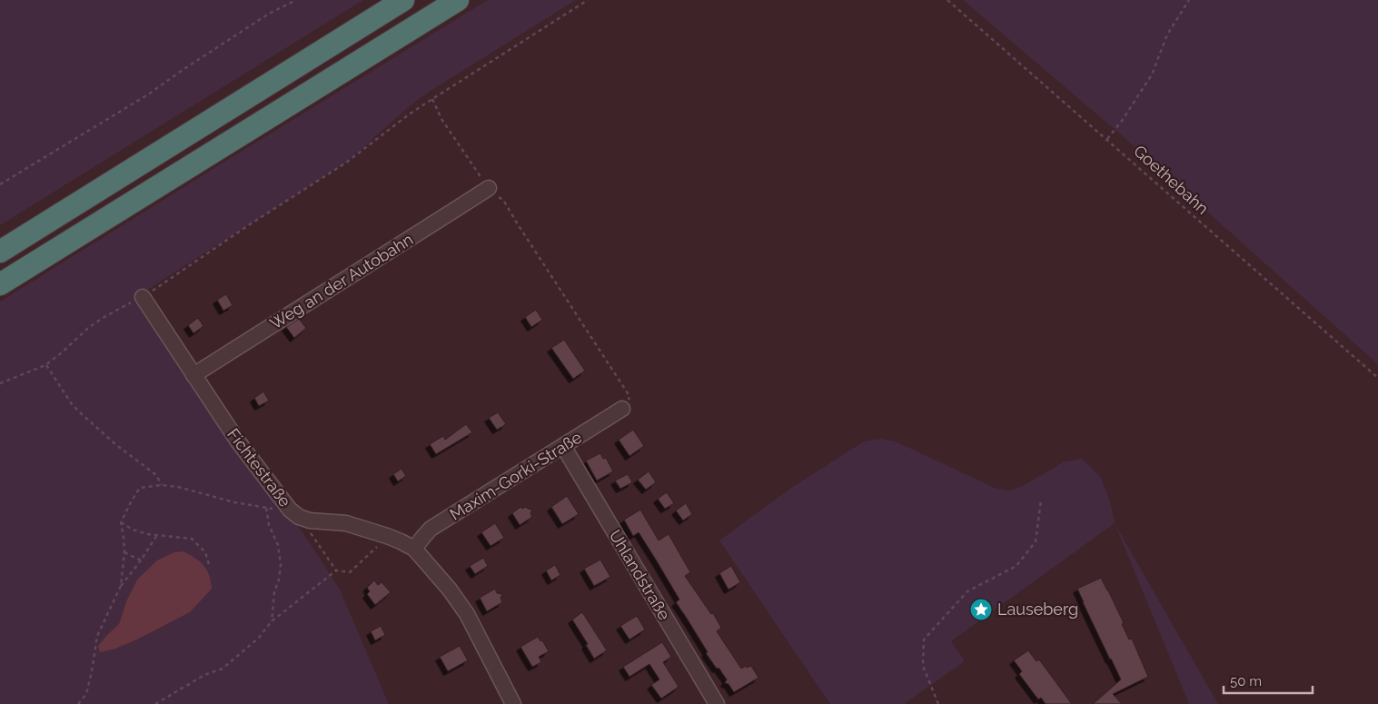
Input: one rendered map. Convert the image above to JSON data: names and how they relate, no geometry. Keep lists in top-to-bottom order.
{
  "streets": {
    "street": [
      "Weg an der Autobahn",
      "Fichtestraße",
      "Maxim-Gorki-Straße",
      "Uhlandstraße"
    ],
    "path": ["Goethebahn"]
  },
  "crossings": [
    ["Weg an der Autobahn", "Fichtestraße"],
    ["Fichtestraße", "Maxim-Gorki-Straße"],
    ["Maxim-Gorki-Straße", "Uhlandstraße"]
  ],
  "places": {
    "place": ["Lauseberg"]
  },
  "scale_bar": "50 m"
}
